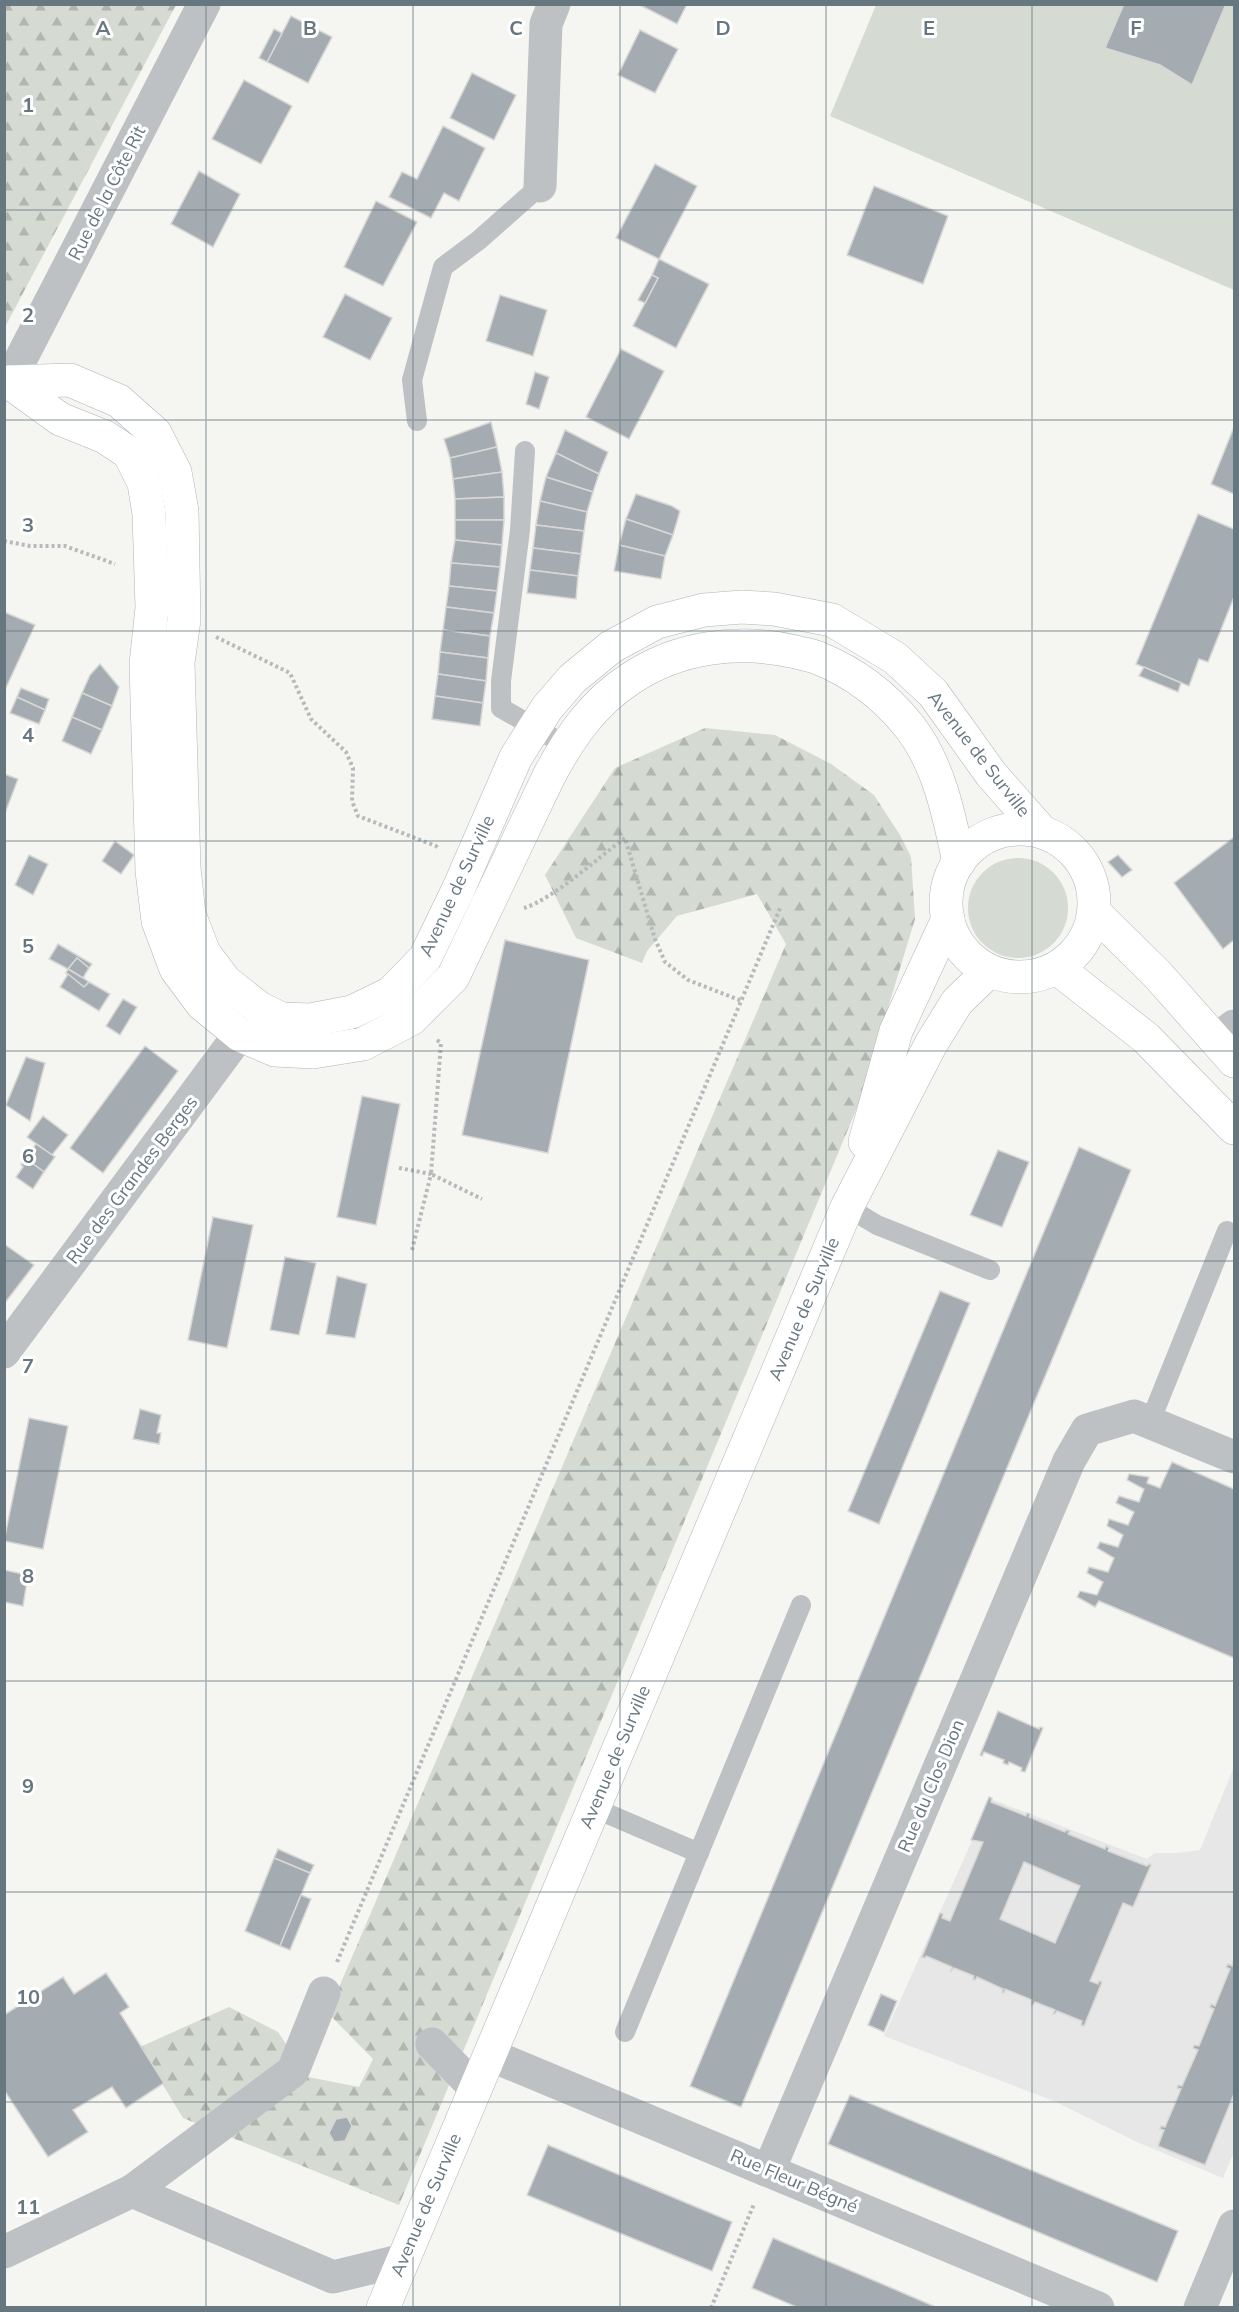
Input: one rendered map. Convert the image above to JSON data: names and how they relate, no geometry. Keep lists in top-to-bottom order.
{
  "streets": {
    "street": [
      "Rue de la Côte Rit",
      "Avenue de Surville",
      "Rue des Grandes Berges",
      "Rue du Clos Dion",
      "Rue Fleur Bégné"
    ]
  },
  "crossings": [
    ["Rue de la Côte Rit", "Avenue de Surville"],
    ["Avenue de Surville", "Rue des Grandes Berges"],
    ["Avenue de Surville", "Rue Fleur Bégné"],
    ["Rue du Clos Dion", "Rue Fleur Bégné"]
  ],
  "grid": {
    "columns": [
      "A",
      "B",
      "C",
      "D",
      "E",
      "F"
    ],
    "rows": [
      "1",
      "2",
      "3",
      "4",
      "5",
      "6",
      "7",
      "8",
      "9",
      "10",
      "11"
    ]
  }
}
